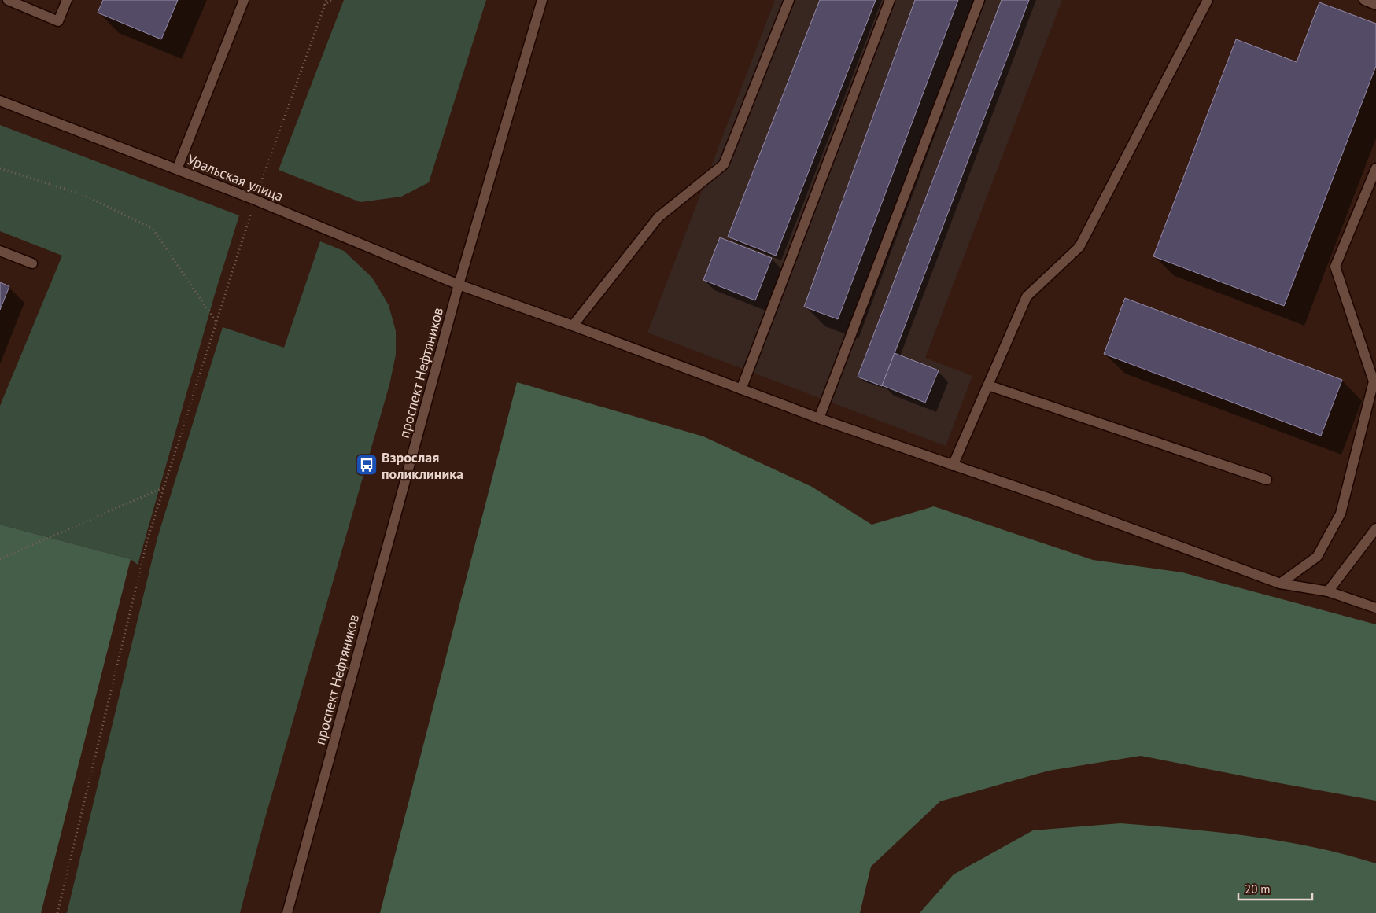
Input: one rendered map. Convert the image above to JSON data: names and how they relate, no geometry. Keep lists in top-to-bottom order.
{
  "streets": {
    "street": ["Уральская улица", "проспект Нефтяников"]
  },
  "crossings": [
    ["Уральская улица", "проспект Нефтяников"]
  ],
  "places": {
    "bus stop": ["Взрослая поликлиника"]
  },
  "scale_bar": "20 m"
}
